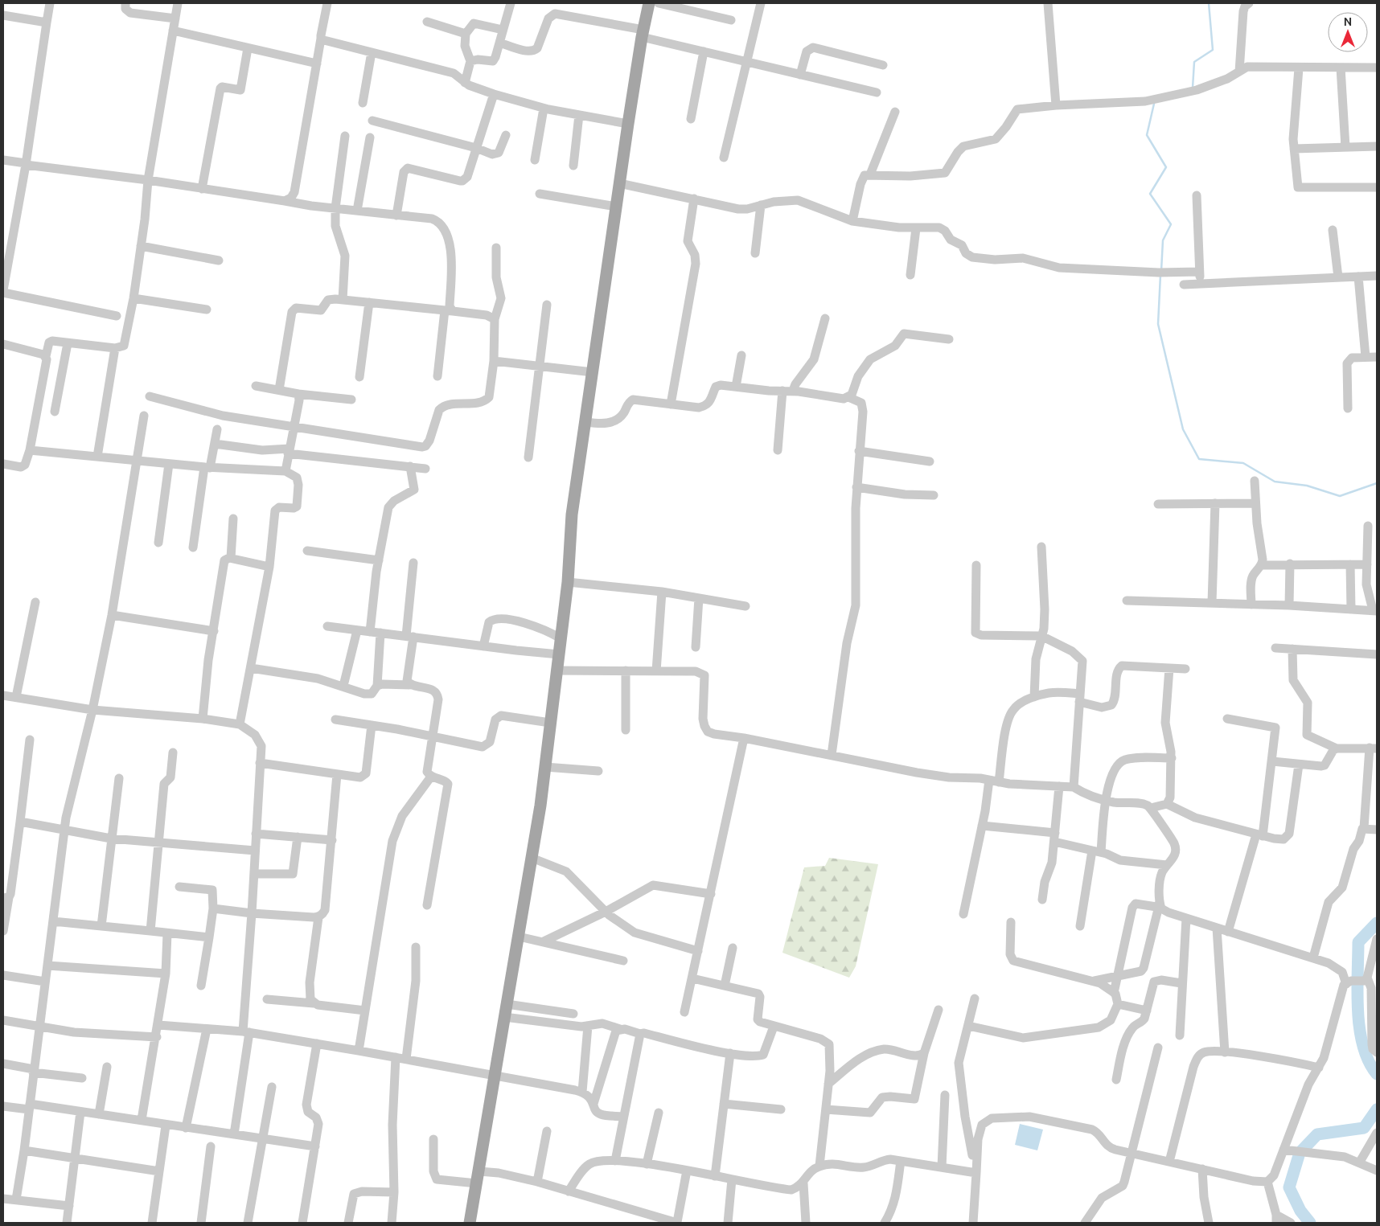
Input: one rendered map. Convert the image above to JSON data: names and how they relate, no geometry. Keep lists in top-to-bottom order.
{
  "north": "top"
}
